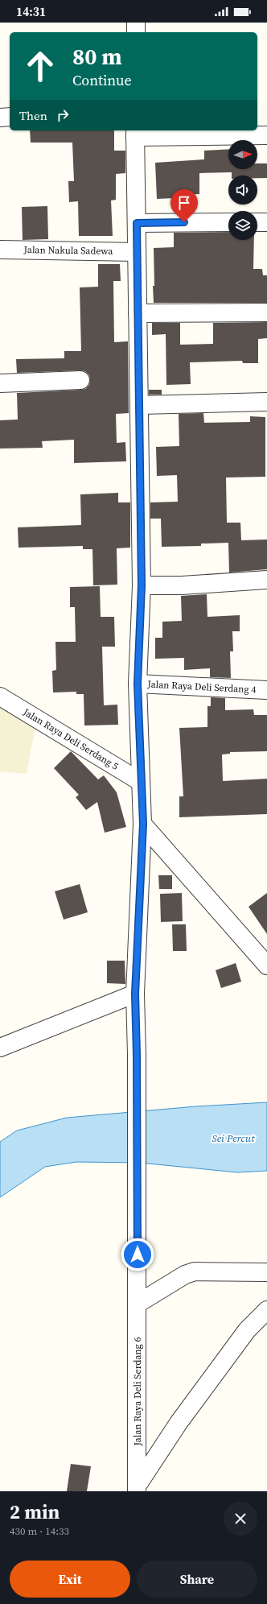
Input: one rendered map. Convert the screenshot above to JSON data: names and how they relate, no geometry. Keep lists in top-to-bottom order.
{
  "streets": {
    "street": [
      "Jalan Nakula Sadewa",
      "Jalan Raya Deli Serdang 4",
      "Jalan Raya Deli Serdang 5",
      "Jalan Raya Deli Serdang 6"
    ]
  },
  "crossings": [
    ["Jalan Nakula Sadewa", "Jalan Raya Deli Serdang 6"],
    ["Jalan Raya Deli Serdang 4", "Jalan Raya Deli Serdang 6"],
    ["Jalan Raya Deli Serdang 5", "Jalan Raya Deli Serdang 6"]
  ],
  "water": ["Sei Percut"],
  "north": "right",
  "page": {
    "status": "14:31",
    "turn": ["80 m", "Continue"],
    "then": "Then",
    "heading": ["2 min", "430 m · 14:33"],
    "buttons": ["Exit", "Share"]
  }
}
